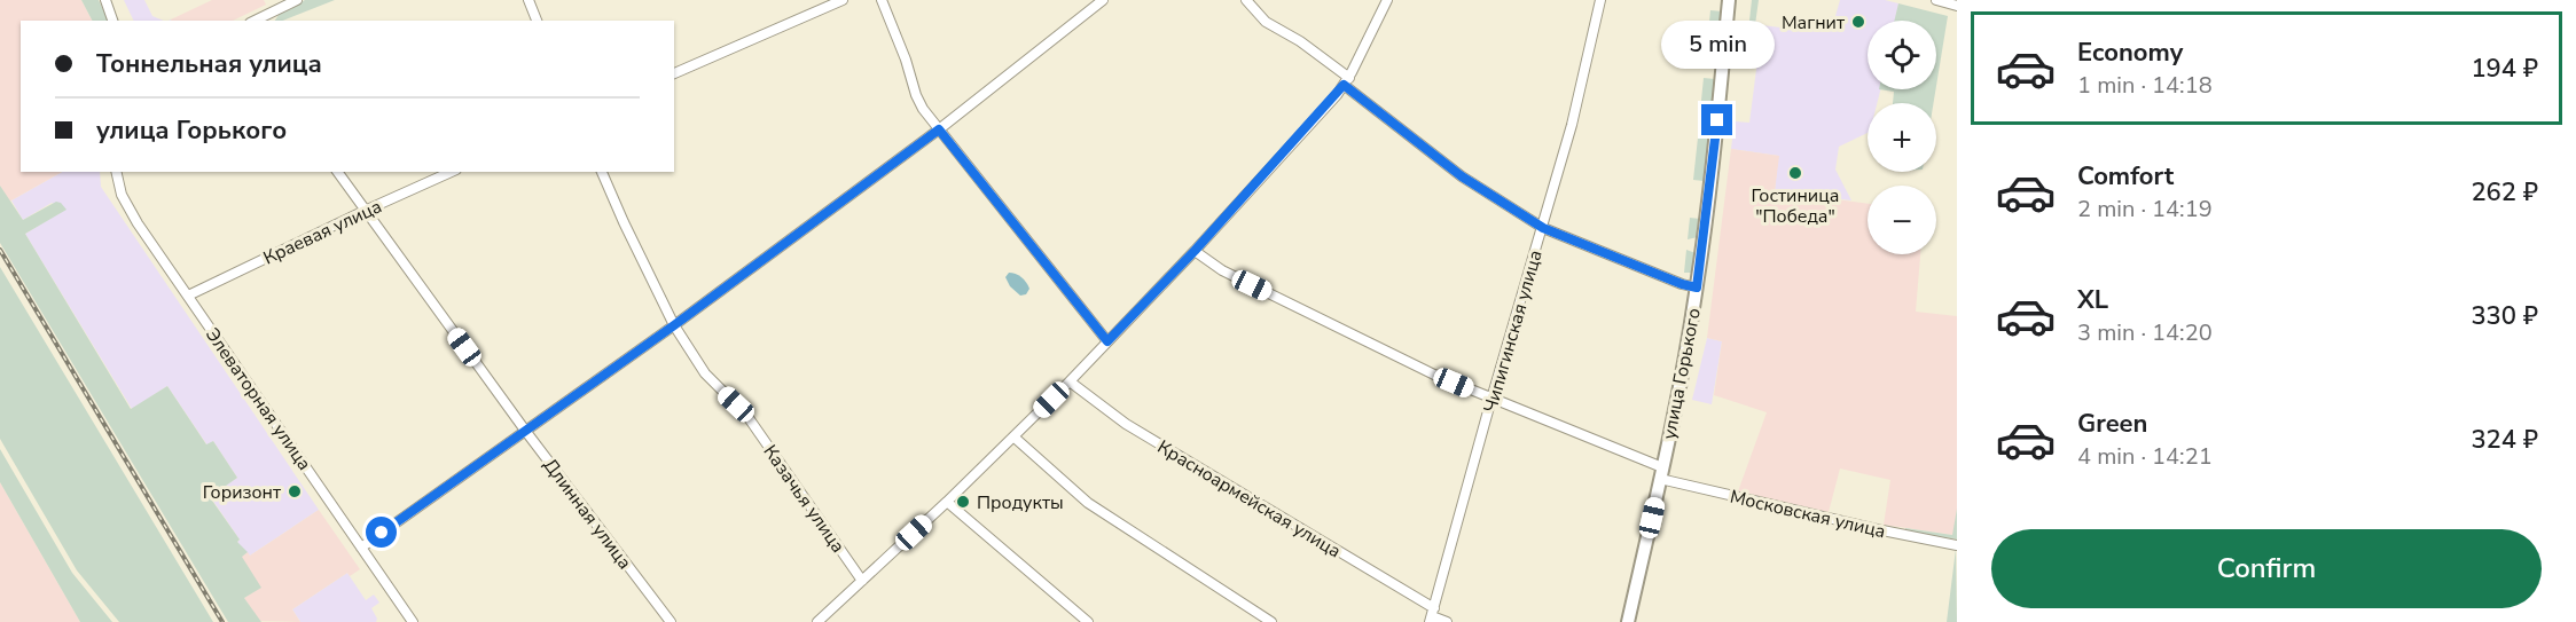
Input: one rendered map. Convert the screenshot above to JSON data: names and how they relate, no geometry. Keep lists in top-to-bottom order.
{
  "streets": {
    "main road": ["улица Горького"],
    "street": [
      "Краевая улица",
      "Чипигинская улица",
      "Элеваторная улица",
      "Казачья улица",
      "Красноармейская улица",
      "Длинная улица",
      "Московская улица"
    ]
  },
  "crossings": [
    ["Краевая улица", "Элеваторная улица"],
    ["Краевая улица", "Длинная улица"],
    ["Чипигинская улица", "Красноармейская улица"],
    ["Чипигинская улица", "Московская улица"],
    ["улица Горького", "Московская улица"]
  ],
  "places": [
    "Магнит",
    "Гостиница \"Победа\"",
    "Горизонт",
    "Продукты"
  ],
  "page": {
    "list": [
      {
        "name": "Economy",
        "note": "1 min · 14:18",
        "value": "194 ₽"
      },
      {
        "name": "Comfort",
        "note": "2 min · 14:19",
        "value": "262 ₽"
      },
      {
        "name": "XL",
        "note": "3 min · 14:20",
        "value": "330 ₽"
      },
      {
        "name": "Green",
        "note": "4 min · 14:21",
        "value": "324 ₽"
      }
    ],
    "map_buttons": ["+", "−"],
    "bubble": "5 min",
    "banner": ["Тоннельная улица", "улица Горького"],
    "buttons": "Confirm"
  }
}
